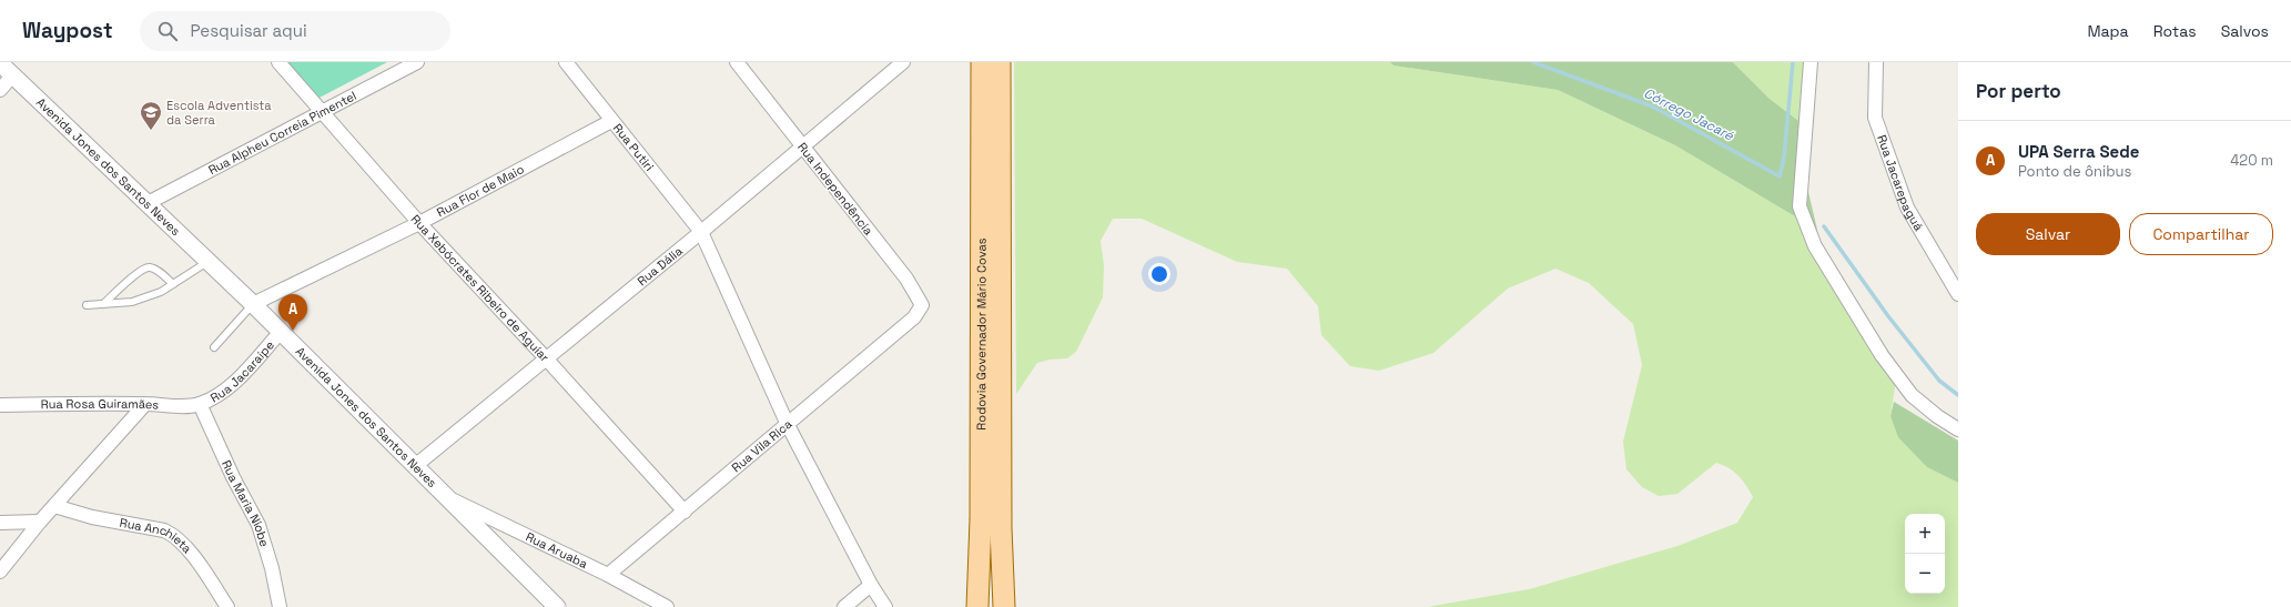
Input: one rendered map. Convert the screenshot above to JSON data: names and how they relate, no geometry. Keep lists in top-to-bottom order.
{
  "streets": {
    "main road": ["Rodovia Governador Mário Covas"],
    "street": [
      "Rua Alpheu Correia Pimentel",
      "Rua Putiri",
      "Avenida Jones dos Santos Neves",
      "Rua Jacarepaguá",
      "Rua Independência",
      "Rua Flor de Maio",
      "Rua Dália",
      "Rua Xebócrates Ribeiro de Aguiar",
      "Rua Jacaraípe",
      "Rua Rosa Guiramães",
      "Rua Vila Rica",
      "Rua Maria Niobe",
      "Rua Anchieta",
      "Rua Aruaba"
    ]
  },
  "crossings": [
    ["Rua Alpheu Correia Pimentel", "Avenida Jones dos Santos Neves"],
    ["Rua Alpheu Correia Pimentel", "Rua Xebócrates Ribeiro de Aguiar"],
    ["Rua Putiri", "Rua Flor de Maio"],
    ["Rua Putiri", "Rua Dália"],
    ["Rua Putiri", "Rua Vila Rica"],
    ["Avenida Jones dos Santos Neves", "Rua Flor de Maio"],
    ["Avenida Jones dos Santos Neves", "Rua Dália"],
    ["Avenida Jones dos Santos Neves", "Rua Jacaraípe"],
    ["Avenida Jones dos Santos Neves", "Rua Aruaba"],
    ["Rua Independência", "Rua Dália"],
    ["Rua Independência", "Rua Vila Rica"],
    ["Rua Flor de Maio", "Rua Xebócrates Ribeiro de Aguiar"],
    ["Rua Dália", "Rua Xebócrates Ribeiro de Aguiar"],
    ["Rua Xebócrates Ribeiro de Aguiar", "Rua Vila Rica"],
    ["Rua Jacaraípe", "Rua Rosa Guiramães"],
    ["Rua Jacaraípe", "Rua Maria Niobe"],
    ["Rua Rosa Guiramães", "Rua Maria Niobe"],
    ["Rua Vila Rica", "Rua Aruaba"]
  ],
  "water": ["Córrego Jacaré"],
  "places": {
    "school or university": ["Escola Adventista da Serra"]
  },
  "page": {
    "header": "Waypost",
    "search": "Pesquisar aqui",
    "nav": ["Mapa", "Rotas", "Salvos"],
    "heading": "Por perto",
    "list": [
      {
        "mark": "A",
        "name": "UPA Serra Sede",
        "note": "Ponto de ônibus",
        "value": "420 m"
      }
    ],
    "buttons": ["Salvar", "Compartilhar"],
    "pins": "A",
    "map_buttons": ["+", "−"]
  }
}
